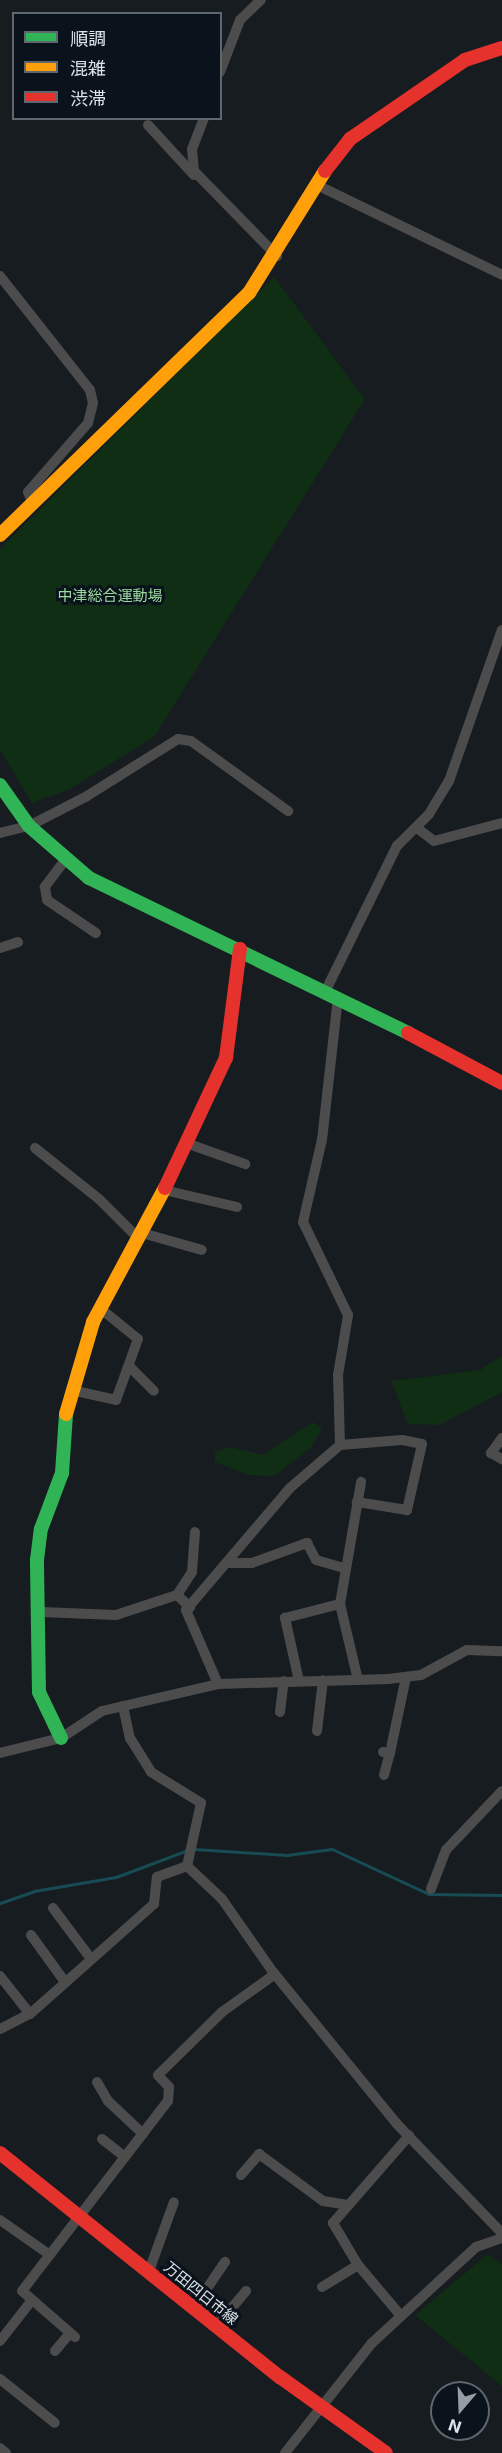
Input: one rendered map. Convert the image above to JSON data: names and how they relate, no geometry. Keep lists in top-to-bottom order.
{
  "streets": {
    "street": ["万田四日市線"]
  },
  "parks": ["中津総合運動場"],
  "legend": ["順調", "混雑", "渋滞"],
  "north": "bottom"
}
